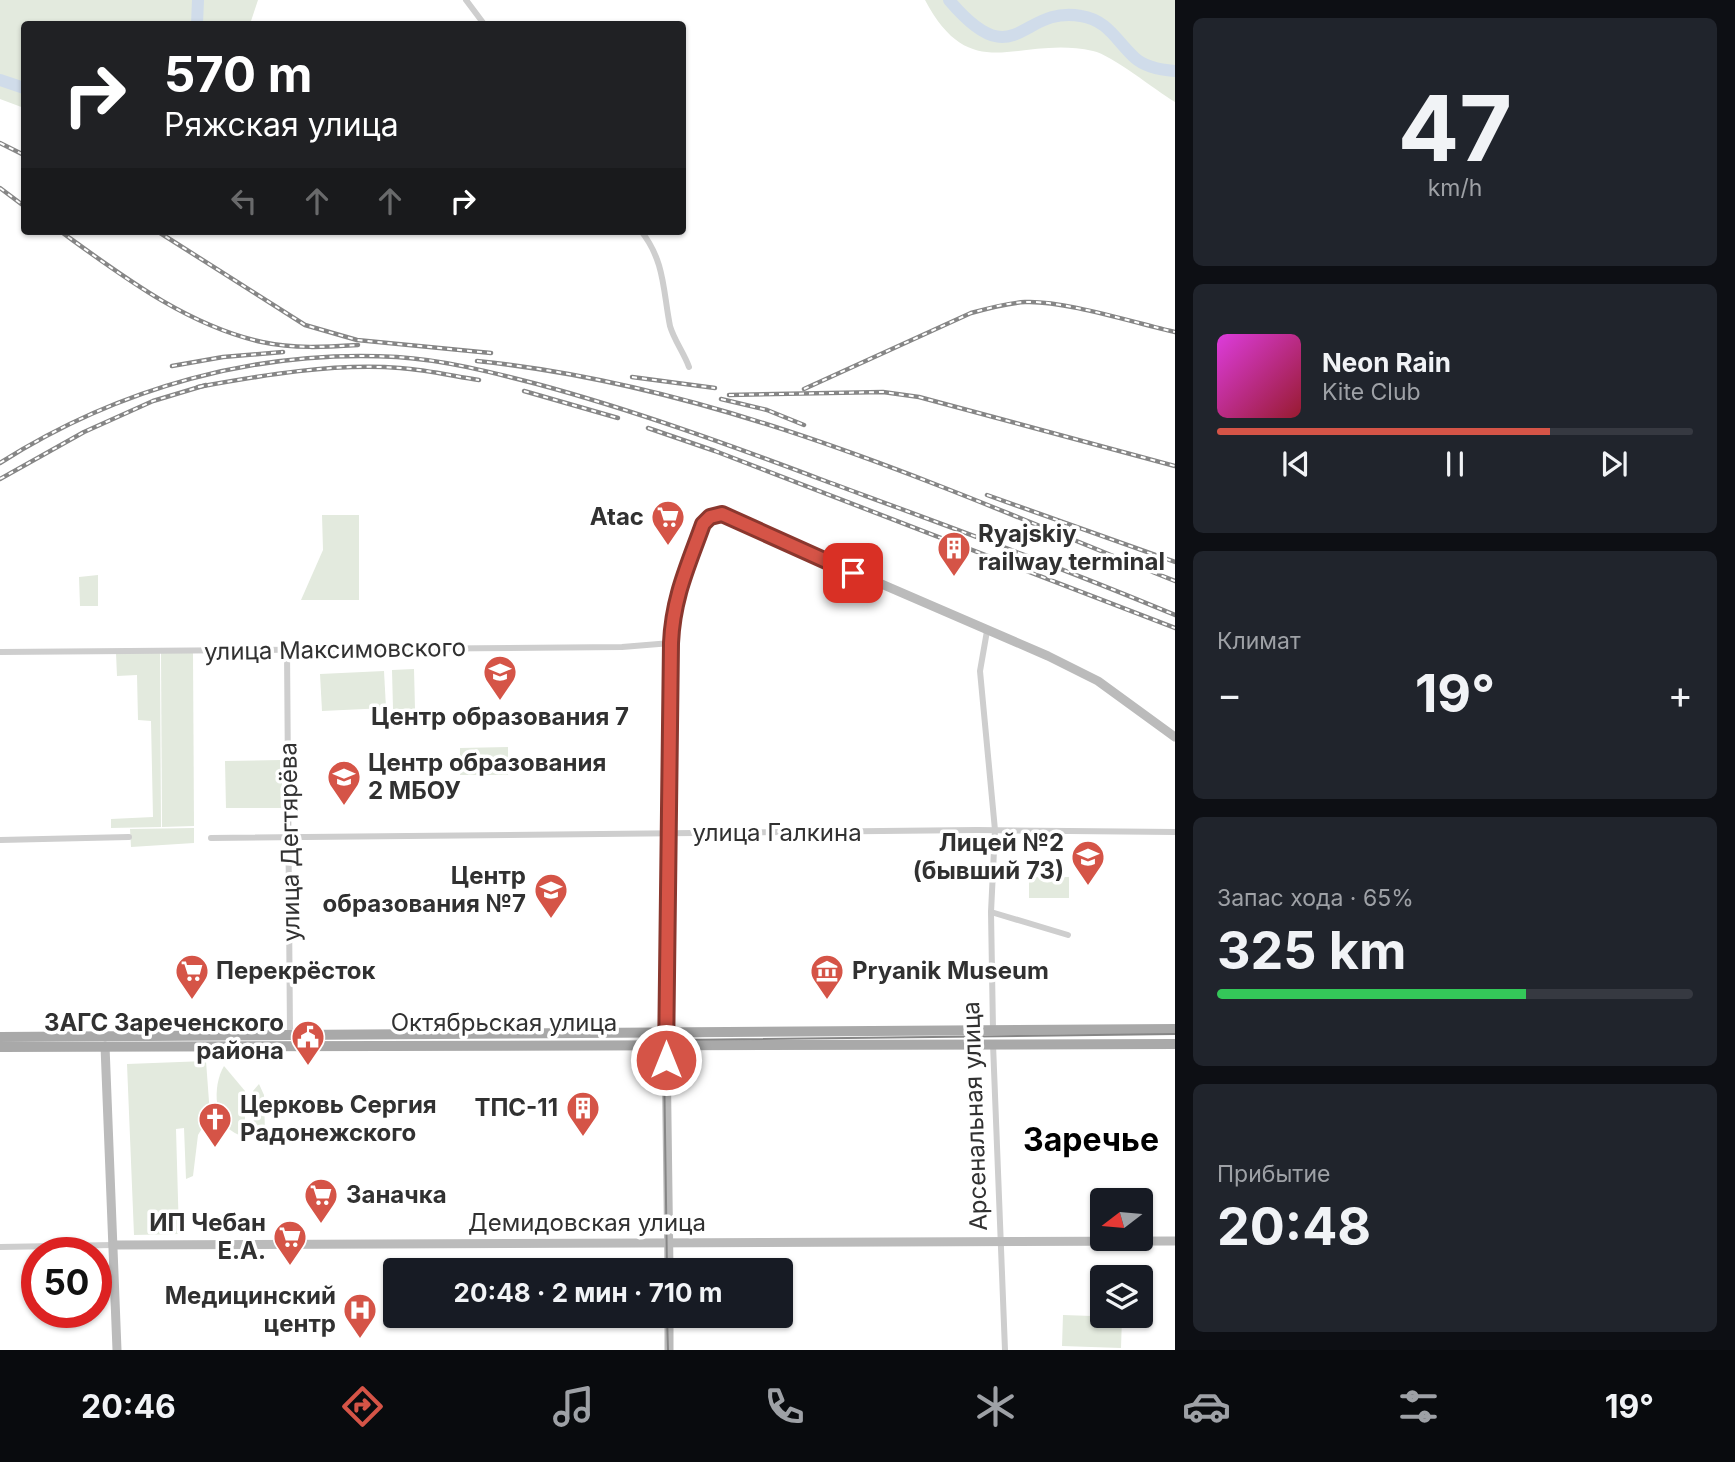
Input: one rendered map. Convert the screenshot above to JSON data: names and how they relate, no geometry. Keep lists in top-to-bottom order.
{
  "streets": {
    "main road": ["Октябрьская улица", "Арсенальная улица"],
    "street": [
      "улица Максимовского",
      "улица Галкина",
      "улица Дегтярёва",
      "Демидовская улица"
    ]
  },
  "crossings": [
    ["улица Максимовского", "улица Дегтярёва"],
    ["улица Галкина", "улица Дегтярёва"],
    ["улица Галкина", "Арсенальная улица"],
    ["улица Дегтярёва", "Октябрьская улица"],
    ["Октябрьская улица", "Арсенальная улица"],
    ["Арсенальная улица", "Демидовская улица"]
  ],
  "districts": ["Заречье"],
  "places": {
    "supermarket": [
      "Atac",
      "Перекрёсток",
      "Заначка",
      "ИП Чебан Е.А."
    ],
    "building": ["Ryajskiy railway terminal", "ТПС-11"],
    "school or university": [
      "Центр образования 7",
      "Центр образования 2 МБОУ",
      "Лицей №2 (бывший 73)",
      "Центр образования №7"
    ],
    "museum": ["Pryanik Museum"],
    "public building": ["ЗАГС Зареченского района"],
    "church": ["Церковь Сергия Радонежского"],
    "hospital": ["Медицинский центр"]
  },
  "north": "left",
  "page": {
    "tile": [
      ["47", "km/h"],
      "Климат",
      ["Запас хода · 65%", "325 km"],
      ["Прибытие", "20:48"]
    ],
    "turn": ["570 m", "Ряжская улица"],
    "song": ["Neon Rain", "Kite Club"],
    "heat": ["−", "19°", "+"],
    "limit": "50",
    "trip": "20:48 · 2 мин · 710 m",
    "tabs": ["20:46", "19°"]
  }
}
